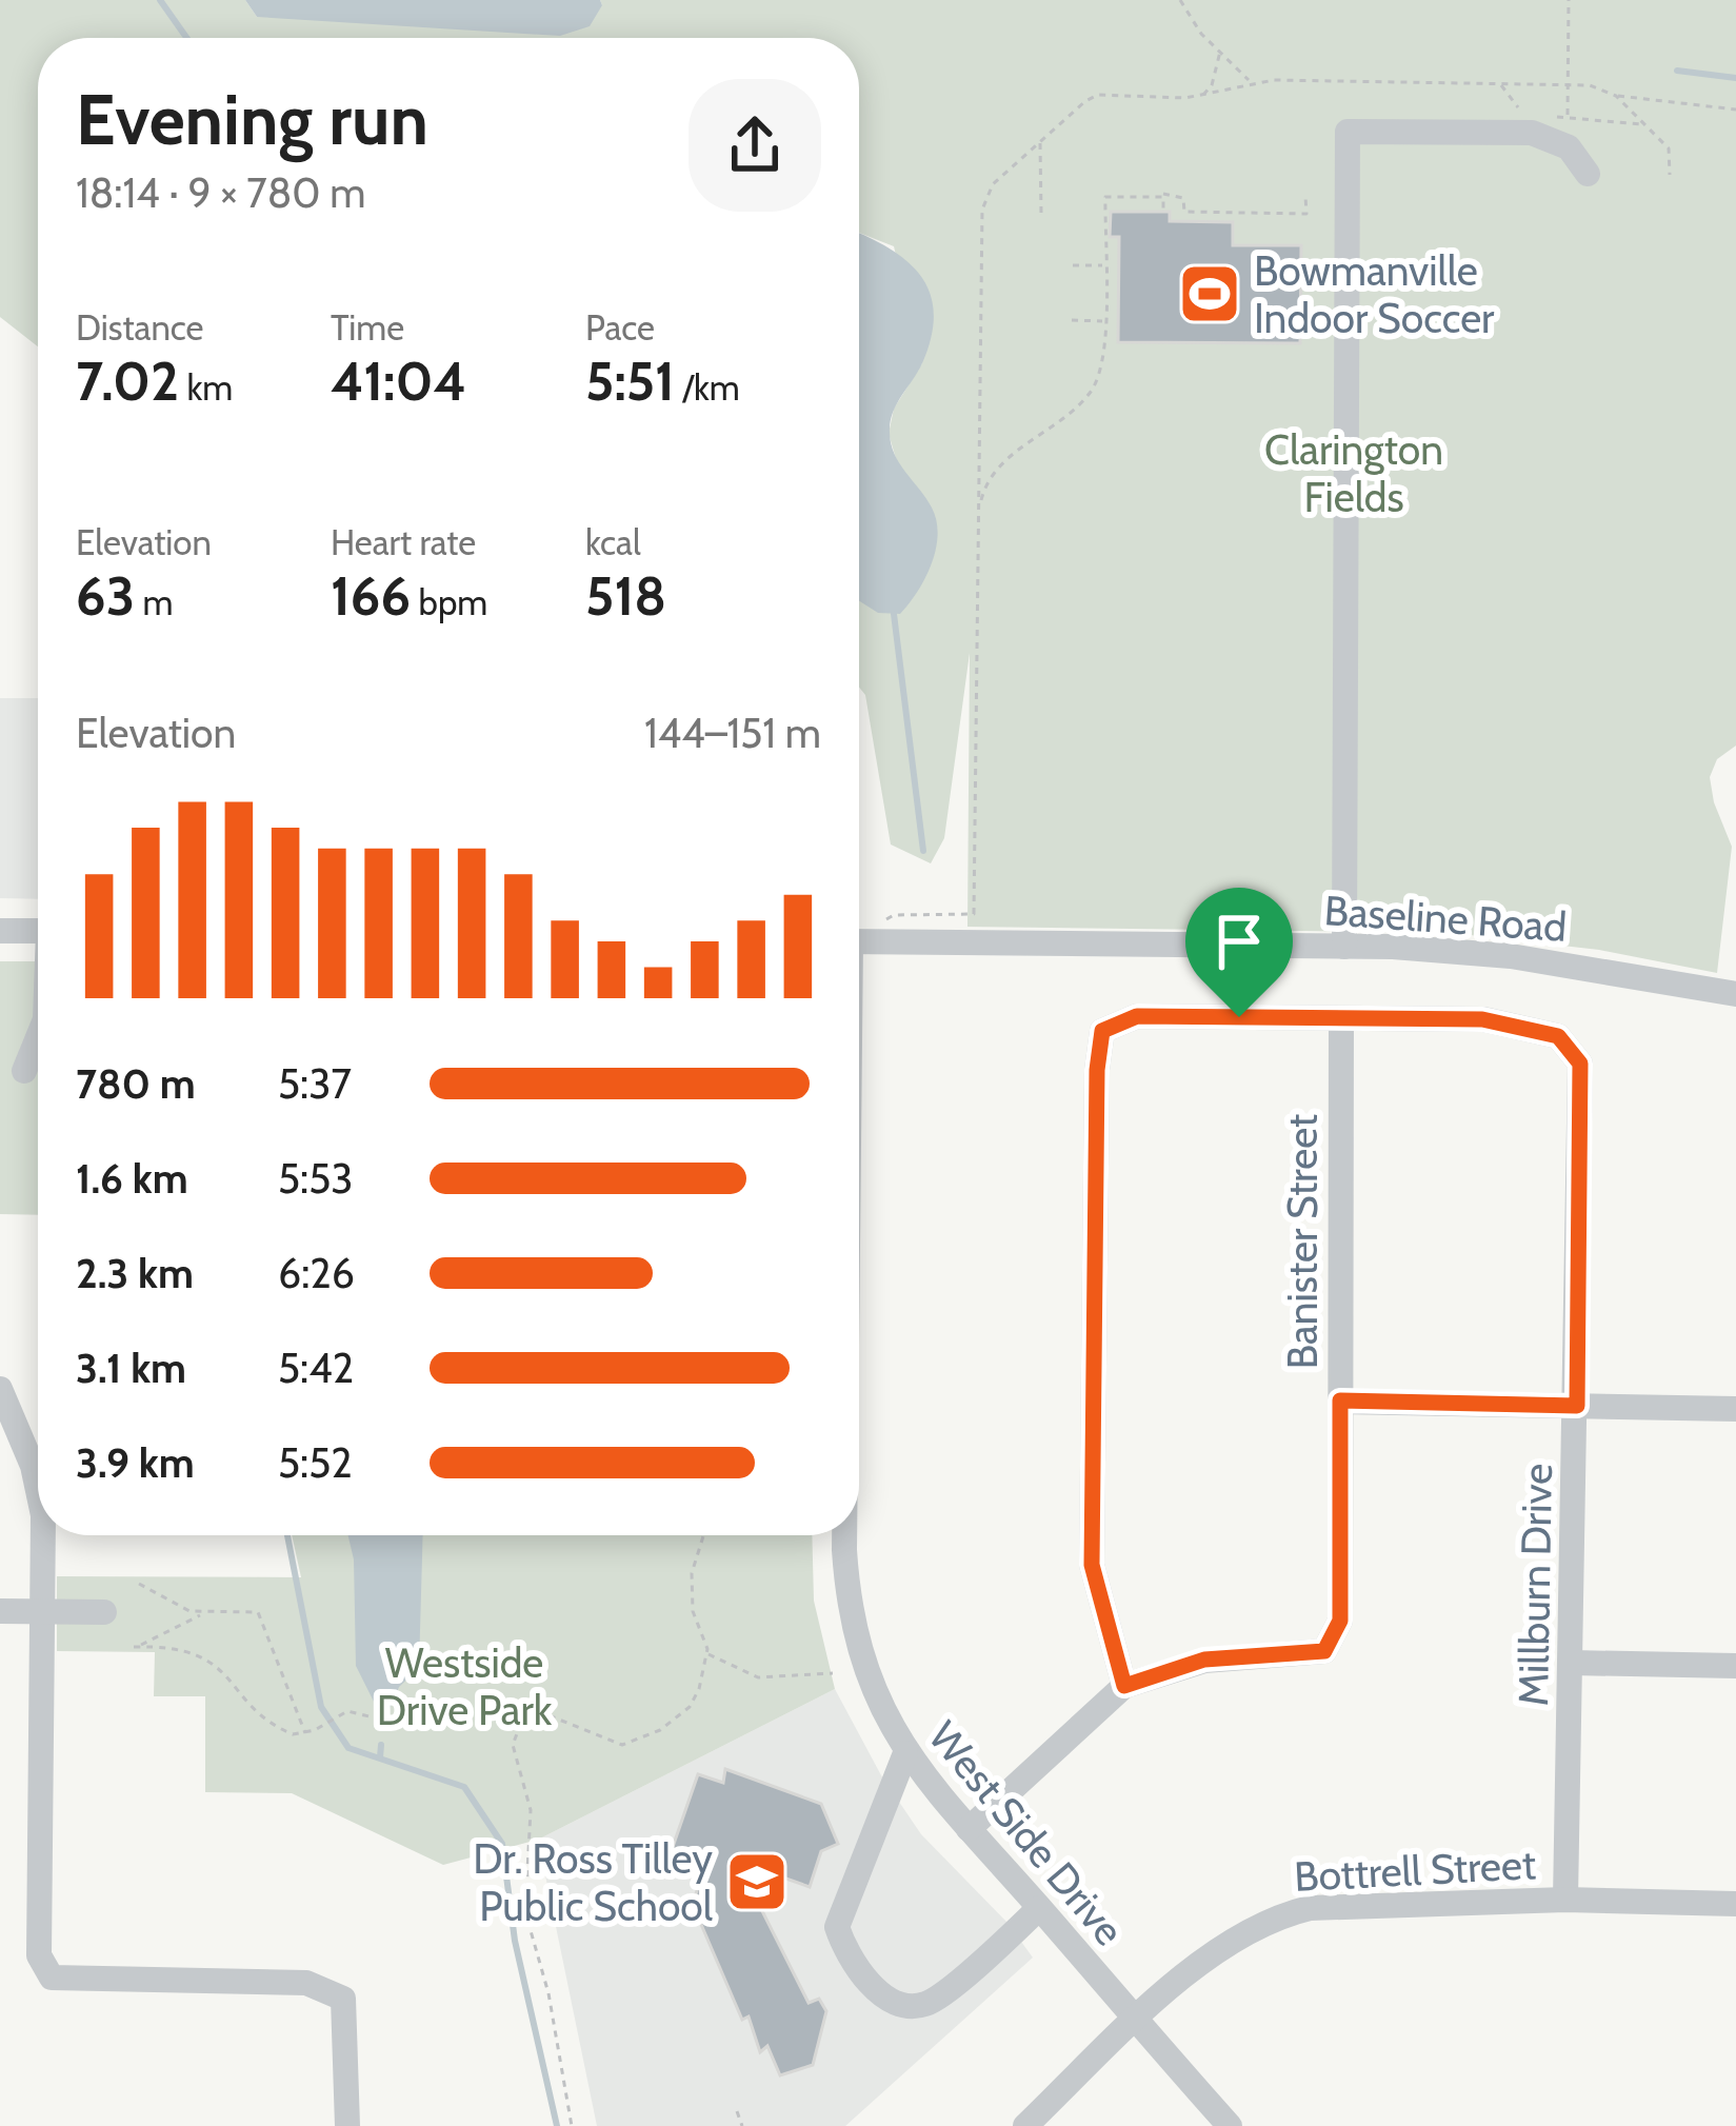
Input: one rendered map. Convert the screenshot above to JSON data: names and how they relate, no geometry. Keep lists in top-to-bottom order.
{
  "streets": {
    "street": [
      "Baseline Road",
      "Banister Street",
      "Millburn Drive",
      "West Side Drive",
      "Bottrell Street"
    ]
  },
  "crossings": [
    ["Banister Street", "Millburn Drive"],
    ["Banister Street", "West Side Drive"],
    ["Millburn Drive", "Bottrell Street"],
    ["West Side Drive", "Bottrell Street"]
  ],
  "parks": ["Clarington Fields", "Westside Drive Park"],
  "places": {
    "sports": ["Bowmanville Indoor Soccer"],
    "school or university": ["Dr. Ross Tilley Public School"]
  },
  "page": {
    "heading": ["Evening run", "18:14 · 9 × 780 m"],
    "stats": [
      ["Distance", "7.02 km"],
      ["Time", "41:04"],
      ["Pace", "5:51 /km"],
      ["Elevation", "63 m"],
      ["Heart rate", "166 bpm"],
      ["kcal", "518"]
    ],
    "chart": ["Elevation", "144–151 m"],
    "list": [
      {
        "name": "780 m",
        "note": "5:37"
      },
      {
        "name": "1.6 km",
        "note": "5:53"
      },
      {
        "name": "2.3 km",
        "note": "6:26"
      },
      {
        "name": "3.1 km",
        "note": "5:42"
      },
      {
        "name": "3.9 km",
        "note": "5:52"
      }
    ]
  }
}
